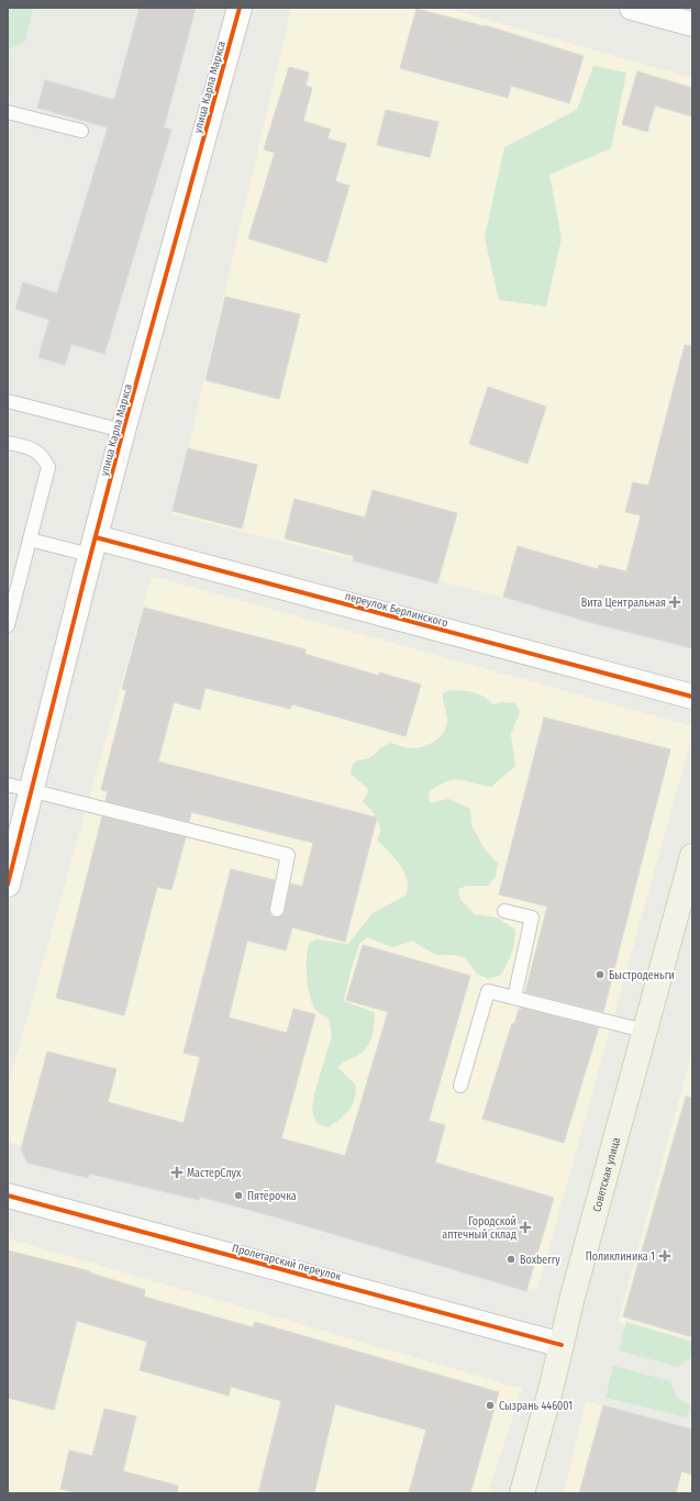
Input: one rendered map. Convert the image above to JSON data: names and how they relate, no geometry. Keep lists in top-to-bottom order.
{
  "streets": {
    "main road": ["Советская улица"],
    "street": ["улица Карла Маркса", "переулок Берлинского", "Пролетарский переулок"]
  },
  "crossings": [
    ["улица Карла Маркса", "переулок Берлинского"],
    ["Советская улица", "Пролетарский переулок"]
  ],
  "places": {
    "health": [
      "Вита Центральная",
      "МастерСлух",
      "Городской аптечный склад",
      "Поликлиника 1"
    ],
    "other": [
      "Быстроденьги",
      "Пятёрочка",
      "Boxberry",
      "Сызрань 446001"
    ]
  }
}
